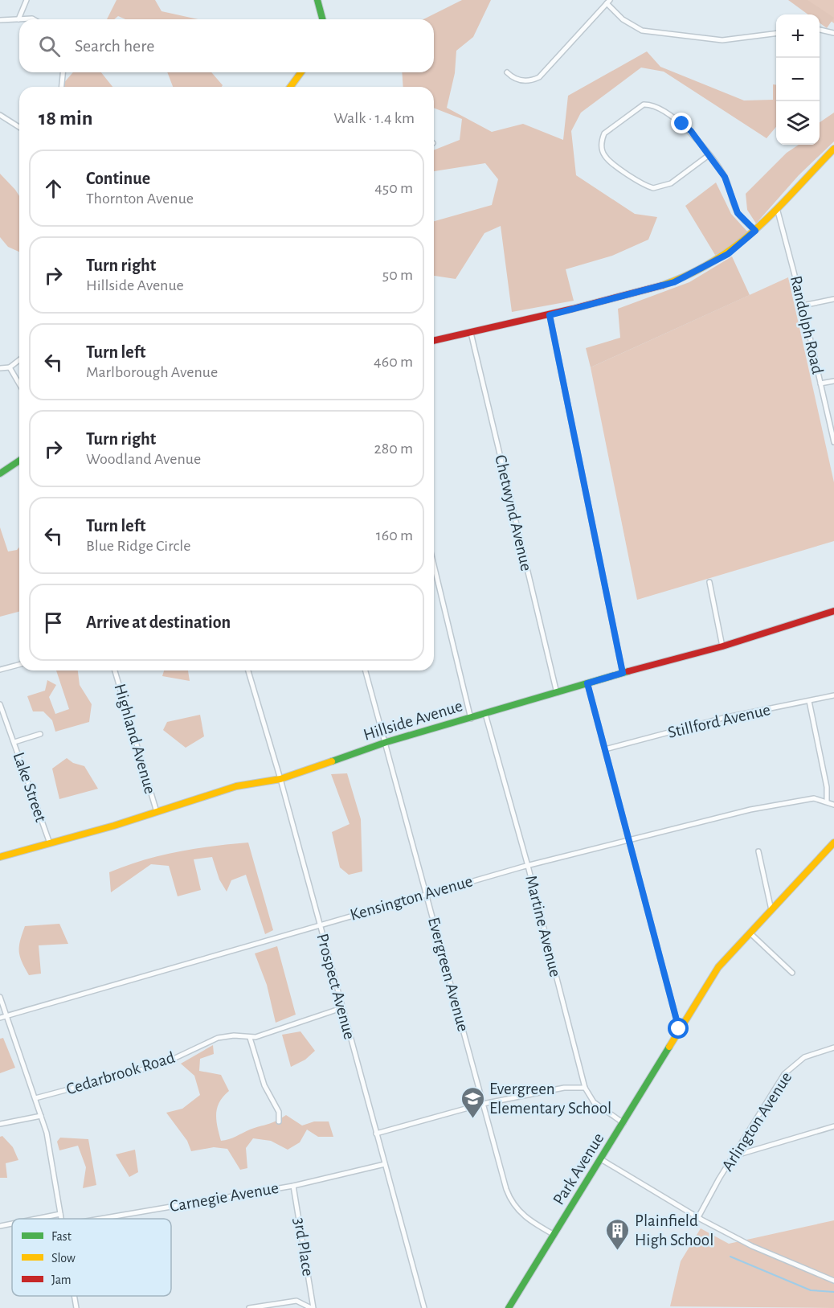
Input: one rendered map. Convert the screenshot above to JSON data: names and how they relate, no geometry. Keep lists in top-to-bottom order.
{
  "streets": {
    "street": [
      "Randolph Road",
      "Chetwynd Avenue",
      "Hillside Avenue",
      "Stillford Avenue",
      "Highland Avenue",
      "Lake Street",
      "Kensington Avenue",
      "Martine Avenue",
      "Evergreen Avenue",
      "Prospect Avenue",
      "Cedarbrook Road",
      "Arlington Avenue",
      "Park Avenue",
      "Carnegie Avenue",
      "3rd Place"
    ]
  },
  "crossings": [
    ["Chetwynd Avenue", "Hillside Avenue"],
    ["Hillside Avenue", "Highland Avenue"],
    ["Hillside Avenue", "Lake Street"],
    ["Hillside Avenue", "Martine Avenue"],
    ["Hillside Avenue", "Evergreen Avenue"],
    ["Hillside Avenue", "Prospect Avenue"],
    ["Kensington Avenue", "Martine Avenue"],
    ["Kensington Avenue", "Evergreen Avenue"],
    ["Kensington Avenue", "Prospect Avenue"],
    ["Martine Avenue", "Park Avenue"],
    ["Evergreen Avenue", "Park Avenue"],
    ["Prospect Avenue", "Cedarbrook Road"],
    ["Prospect Avenue", "Carnegie Avenue"],
    ["Carnegie Avenue", "3rd Place"]
  ],
  "places": {
    "school or university": ["Evergreen Elementary School"],
    "building": ["Plainfield High School"]
  },
  "legend": ["Fast", "Slow", "Jam"],
  "page": {
    "map_buttons": ["+", "−"],
    "search": "Search here",
    "heading": ["18 min", "Walk · 1.4 km"],
    "list": [
      ["Continue", "Thornton Avenue", "450 m"],
      ["Turn right", "Hillside Avenue", "50 m"],
      ["Turn left", "Marlborough Avenue", "460 m"],
      ["Turn right", "Woodland Avenue", "280 m"],
      ["Turn left", "Blue Ridge Circle", "160 m"],
      "Arrive at destination"
    ]
  }
}
